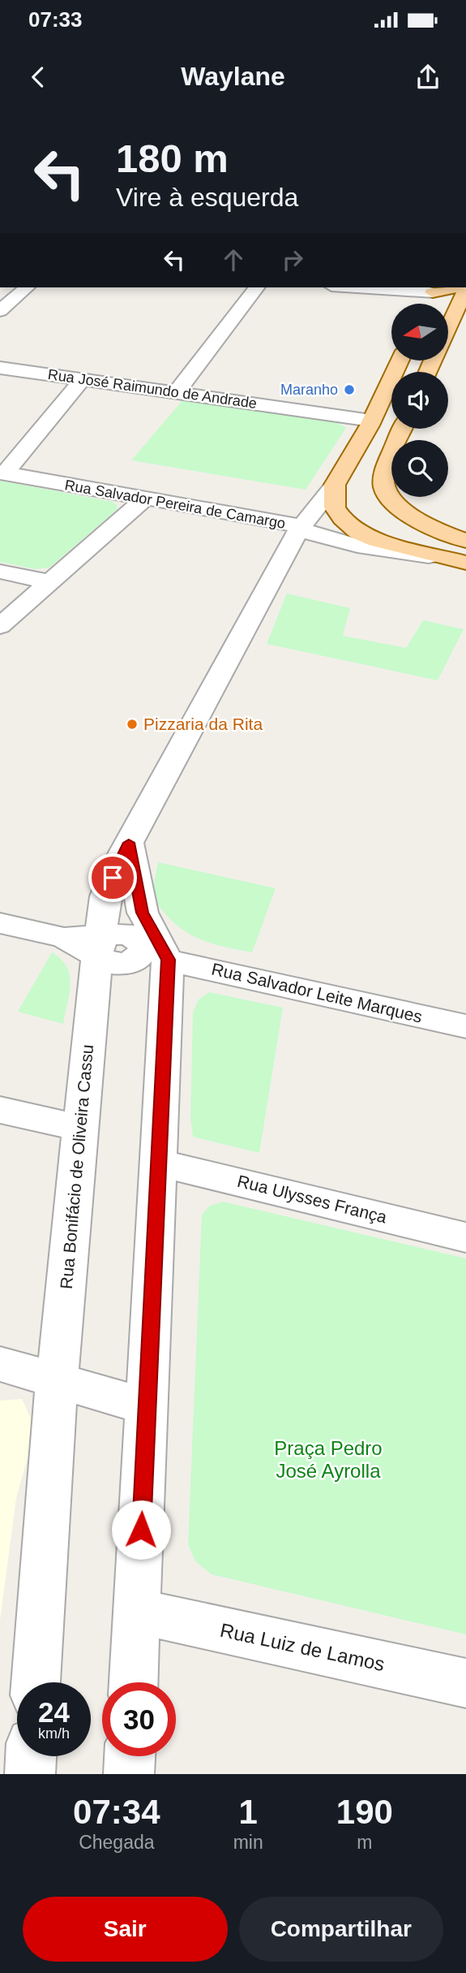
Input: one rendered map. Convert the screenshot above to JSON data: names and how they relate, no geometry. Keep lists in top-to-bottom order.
{
  "streets": {
    "main road": ["Rua Bonifácio de Oliveira Cassu"],
    "street": [
      "Rua José Raimundo de Andrade",
      "Rua Salvador Pereira de Camargo",
      "Rua Salvador Leite Marques",
      "Rua Ulysses França",
      "Rua Luiz de Lamos"
    ]
  },
  "crossings": [
    ["Rua José Raimundo de Andrade", "Rua Bonifácio de Oliveira Cassu"],
    ["Rua Salvador Pereira de Camargo", "Rua Bonifácio de Oliveira Cassu"],
    ["Rua Salvador Leite Marques", "Rua Bonifácio de Oliveira Cassu"],
    ["Rua Bonifácio de Oliveira Cassu", "Rua Ulysses França"],
    ["Rua Bonifácio de Oliveira Cassu", "Rua Luiz de Lamos"]
  ],
  "parks": ["Praça Pedro José Ayrolla"],
  "places": ["Maranho", "Pizzaria da Rita"],
  "north": "left",
  "page": {
    "status": "07:33",
    "header": "Waylane",
    "turn": ["180 m", "Vire à esquerda"],
    "speed": "24 km/h",
    "limit": "30",
    "eta": [
      "07:34",
      "Chegada",
      "1",
      "min",
      "190",
      "m"
    ],
    "buttons": ["Sair", "Compartilhar"]
  }
}
